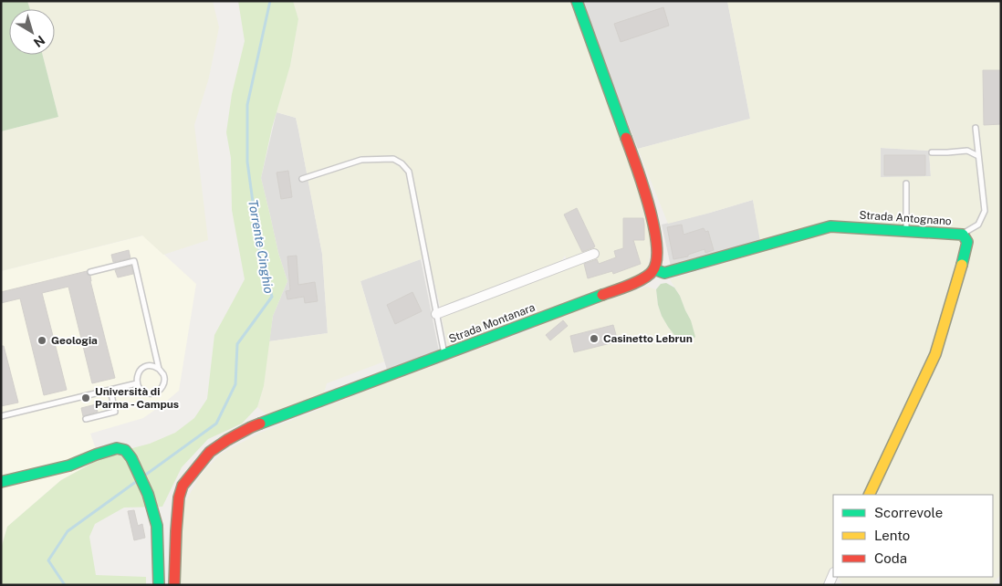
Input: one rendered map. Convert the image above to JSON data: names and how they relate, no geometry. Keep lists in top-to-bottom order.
{
  "streets": {
    "main road": ["Strada Antognano", "Strada Montanara"]
  },
  "crossings": [
    ["Strada Antognano", "Strada Montanara"]
  ],
  "water": ["Torrente Cinghio"],
  "places": ["Casinetto Lebrun", "Geologia", "Università di Parma - Campus"],
  "legend": ["Scorrevole", "Lento", "Coda"],
  "north": "bottom right"
}
